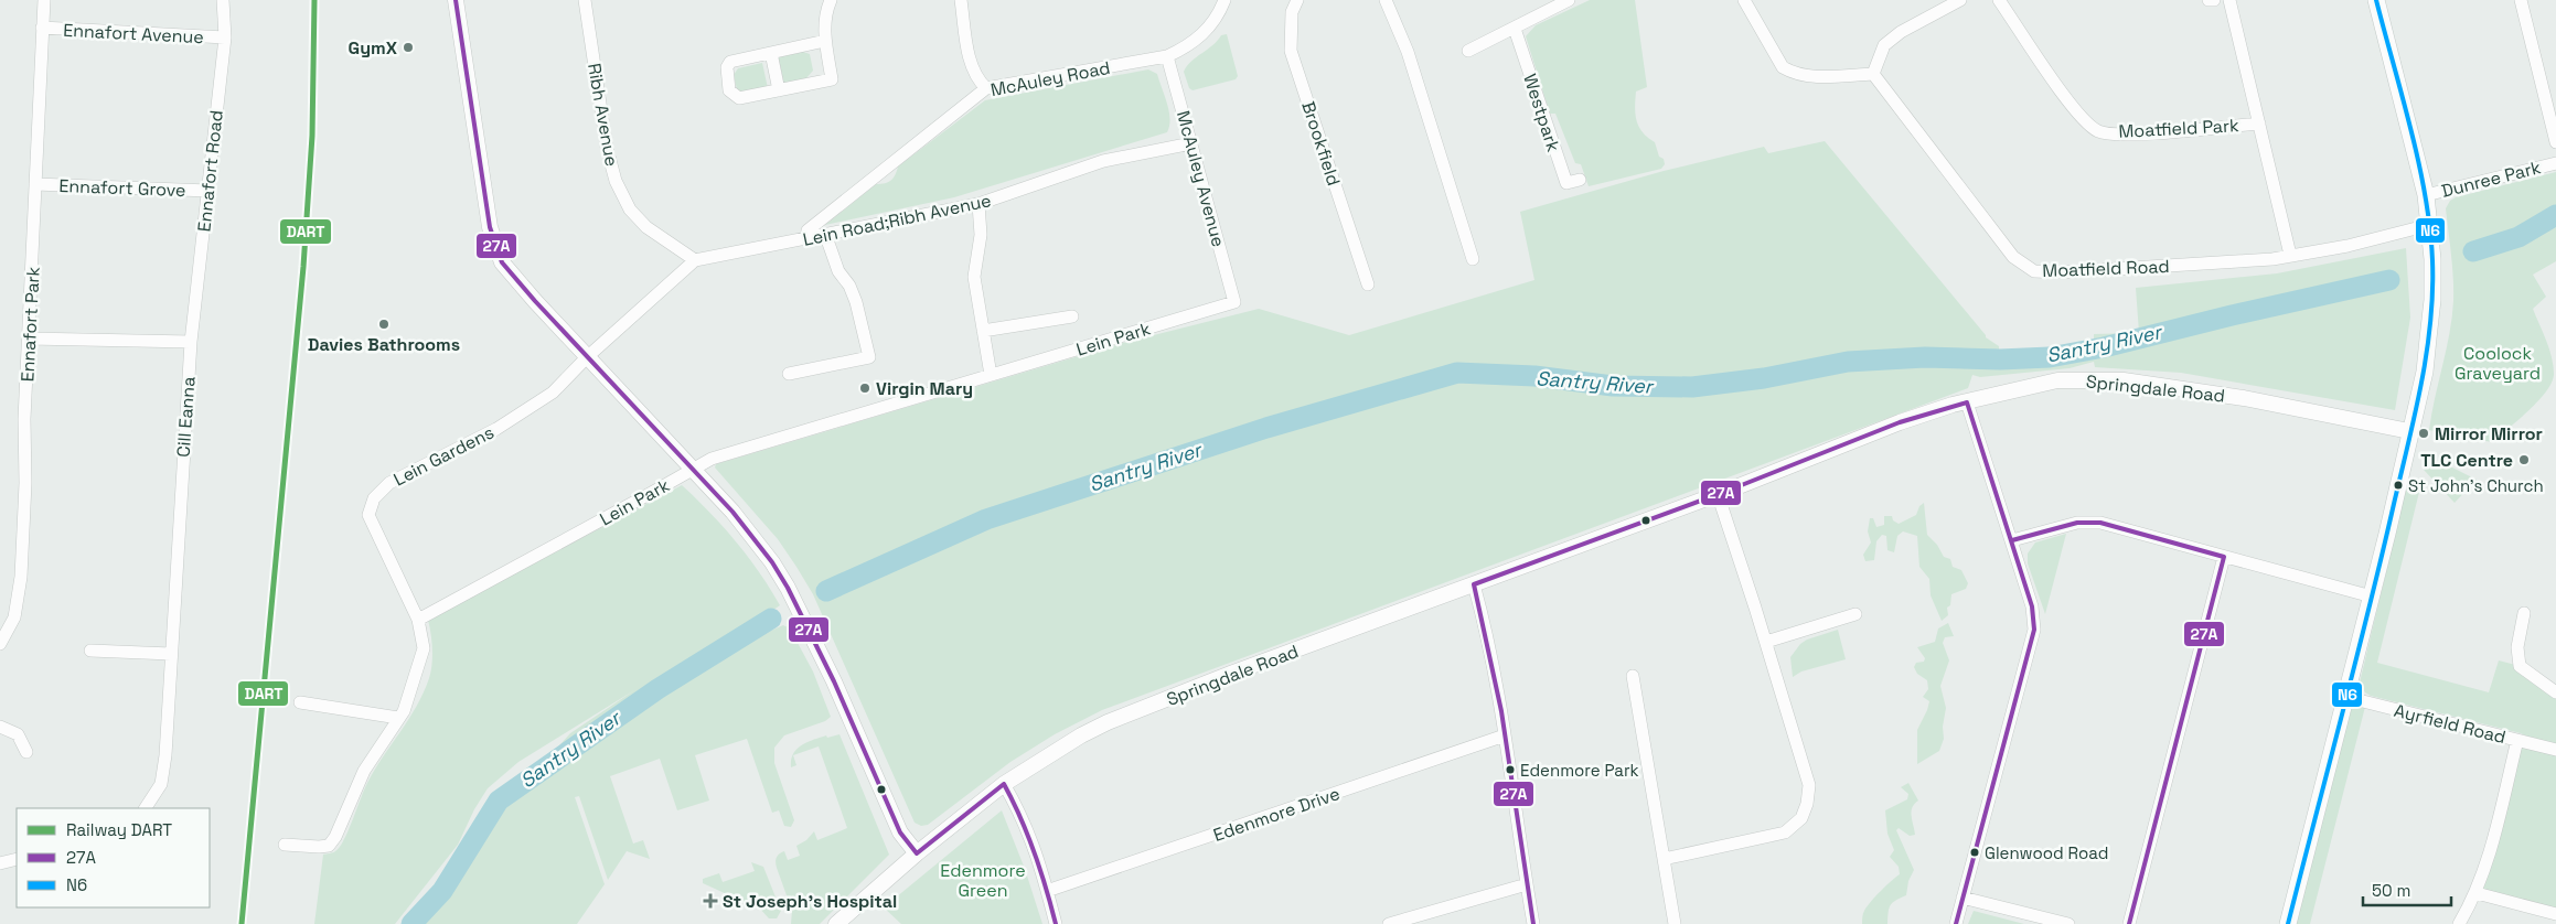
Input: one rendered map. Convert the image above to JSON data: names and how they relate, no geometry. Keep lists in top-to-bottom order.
{
  "streets": {
    "street": [
      "Ennafort Avenue",
      "McAuley Road",
      "Westpark",
      "Ribh Avenue",
      "Moatfield Park",
      "Brookfield",
      "Ennafort Road",
      "McAuley Avenue",
      "Dunree Park",
      "Ennafort Grove",
      "Lein Road;Ribh Avenue",
      "Moatfield Road",
      "Ennafort Park",
      "Lein Park",
      "Springdale Road",
      "Cill Eanna",
      "Lein Gardens",
      "Ayrfield Road",
      "Edenmore Drive"
    ]
  },
  "crossings": [
    ["Ennafort Avenue", "Ennafort Road"],
    ["Ennafort Avenue", "Ennafort Park"],
    ["McAuley Road", "McAuley Avenue"],
    ["McAuley Road", "Lein Road;Ribh Avenue"],
    ["Ribh Avenue", "Lein Road;Ribh Avenue"],
    ["Ribh Avenue", "Lein Gardens"],
    ["Ennafort Road", "Ennafort Grove"],
    ["Ennafort Road", "Cill Eanna"],
    ["McAuley Avenue", "Lein Road;Ribh Avenue"],
    ["McAuley Avenue", "Lein Park"],
    ["Ennafort Grove", "Ennafort Park"],
    ["Lein Road;Ribh Avenue", "Lein Gardens"],
    ["Lein Park", "Lein Gardens"]
  ],
  "water": ["Santry River"],
  "parks": ["Coolock Graveyard", "Edenmore Green"],
  "places": {
    "other": [
      "GymX",
      "Davies Bathrooms",
      "Virgin Mary",
      "Mirror Mirror",
      "TLC Centre",
      "St John's Church",
      "Edenmore Park",
      "Glenwood Road"
    ],
    "health": ["St Joseph's Hospital"]
  },
  "lines": ["rail line DART", "transit line 27A", "transit line N6"],
  "legend": ["Railway DART", "27A", "N6"],
  "scale_bar": "50 m"
}
